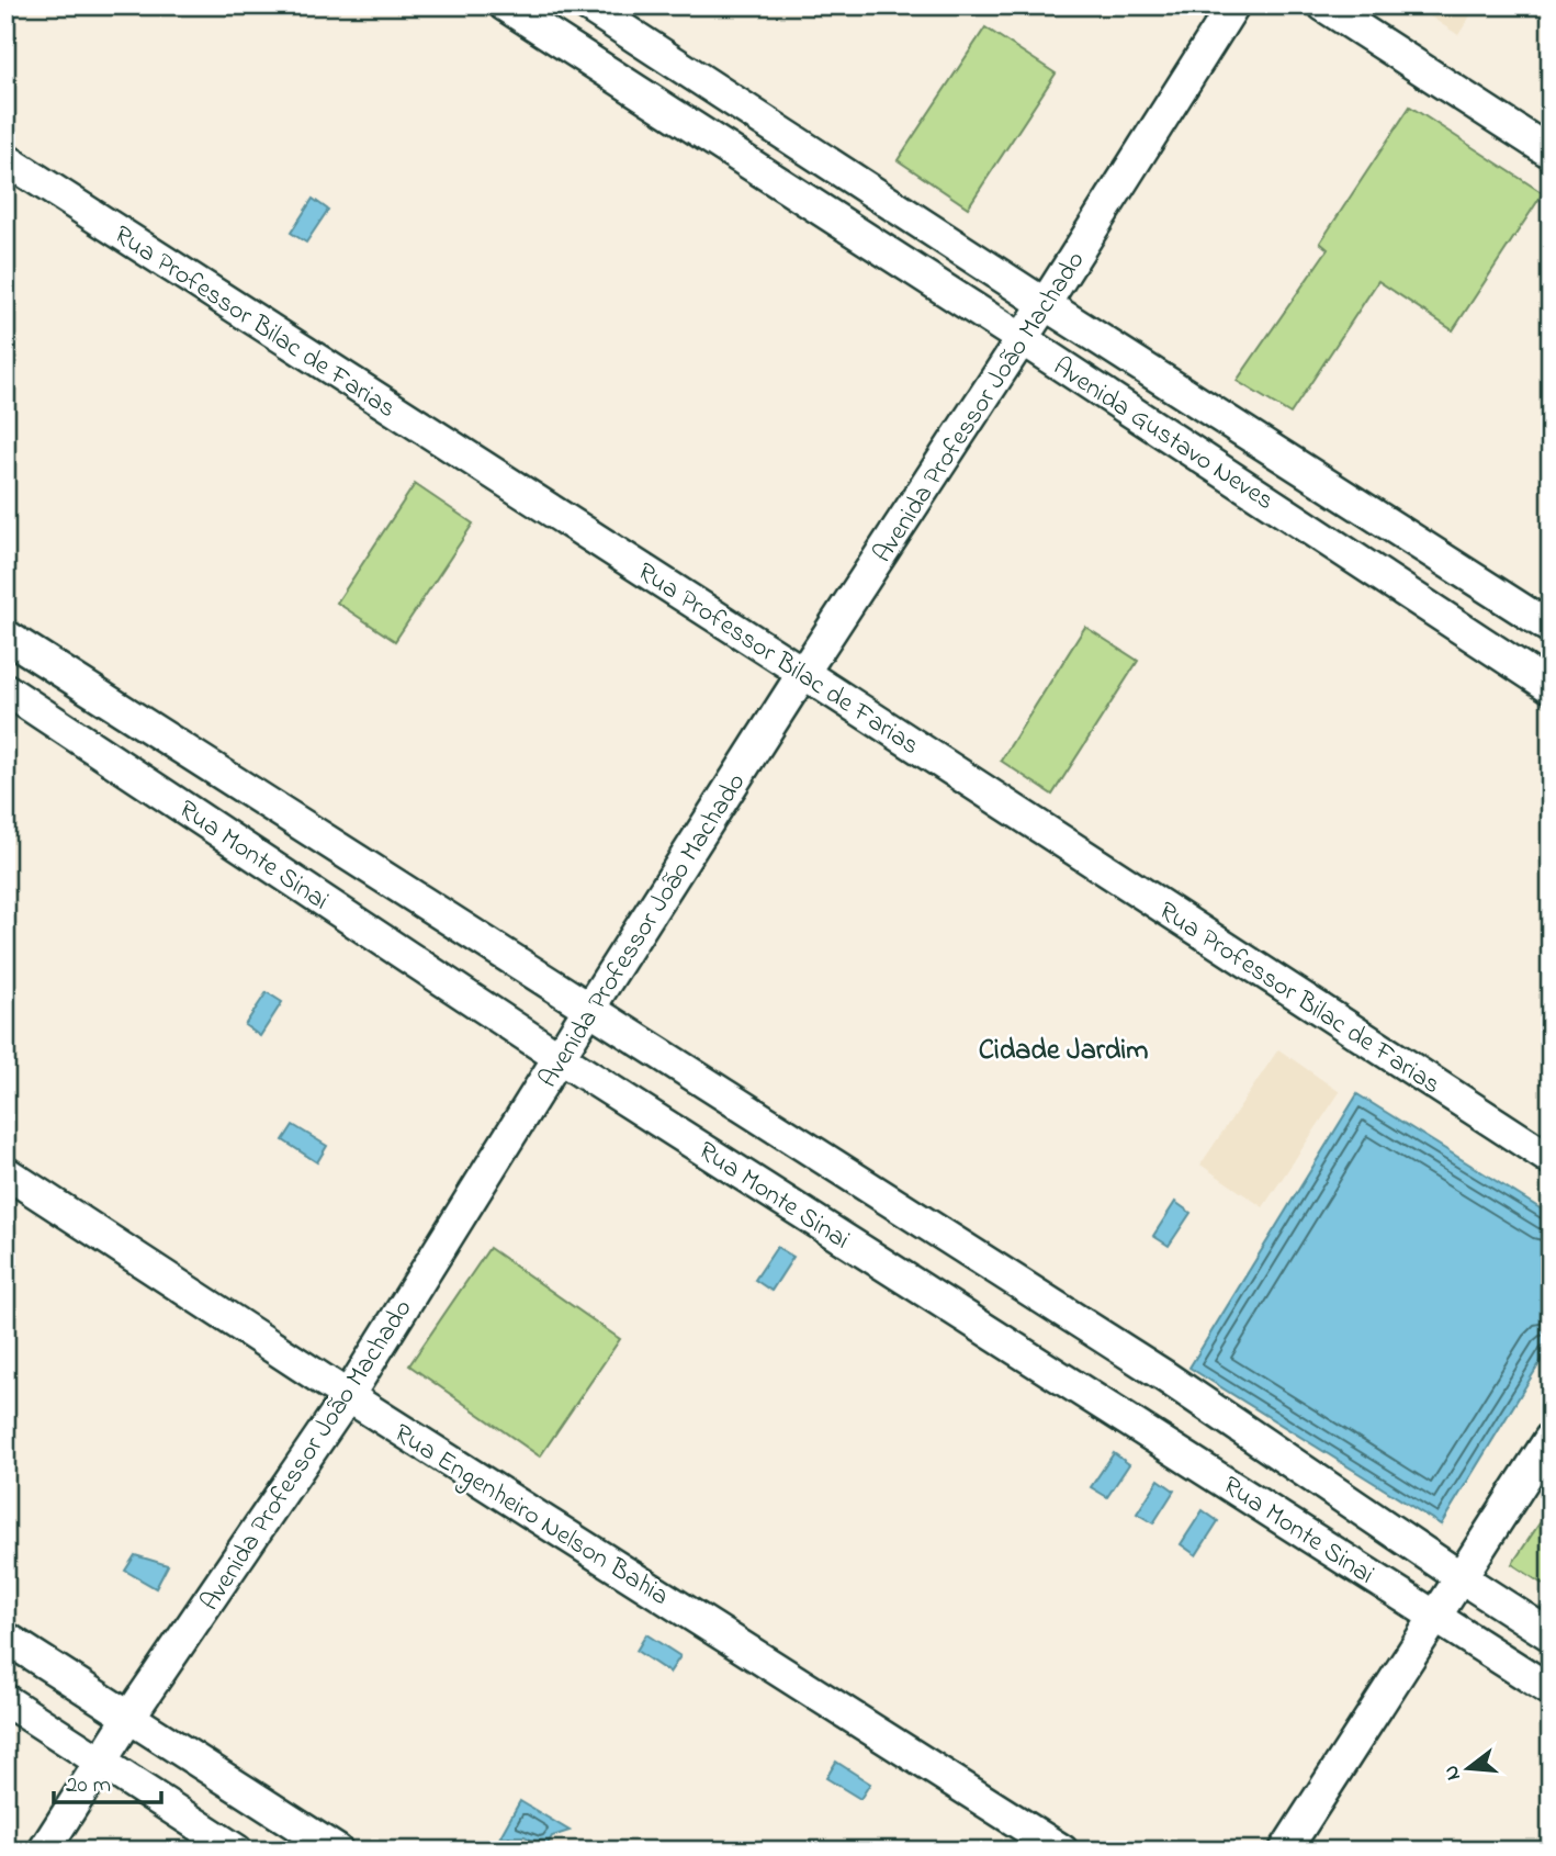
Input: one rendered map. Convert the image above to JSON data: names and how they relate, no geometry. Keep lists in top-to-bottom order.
{
  "streets": {
    "street": [
      "Rua Professor Bilac de Farias",
      "Avenida Professor João Machado",
      "Avenida Gustavo Neves",
      "Rua Monte Sinai",
      "Rua Engenheiro Nelson Bahia"
    ]
  },
  "crossings": [
    ["Rua Professor Bilac de Farias", "Avenida Professor João Machado"],
    ["Avenida Professor João Machado", "Avenida Gustavo Neves"],
    ["Avenida Professor João Machado", "Rua Monte Sinai"],
    ["Avenida Professor João Machado", "Rua Engenheiro Nelson Bahia"]
  ],
  "districts": ["Cidade Jardim"],
  "scale_bar": "20 m",
  "north": "left"
}
